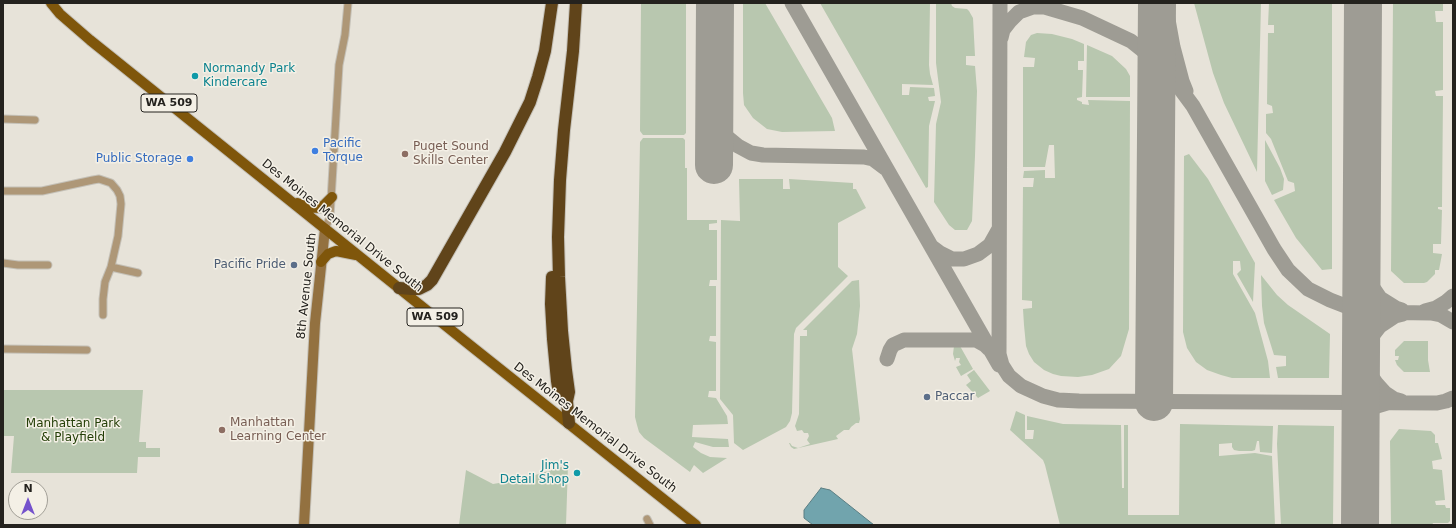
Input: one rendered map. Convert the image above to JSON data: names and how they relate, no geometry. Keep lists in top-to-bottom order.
{
  "streets": {
    "main road": ["WA 509", "Des Moines Memorial Drive South"],
    "street": ["8th Avenue South"]
  },
  "crossings": [
    ["Des Moines Memorial Drive South", "8th Avenue South"]
  ],
  "parks": ["Manhattan Park & Playfield"],
  "places": [
    "Normandy Park Kindercare",
    "Pacific Torque",
    "Puget Sound Skills Center",
    "Public Storage",
    "Pacific Pride",
    "Paccar",
    "Manhattan Learning Center",
    "Jim's Detail Shop"
  ],
  "north": "top"
}
